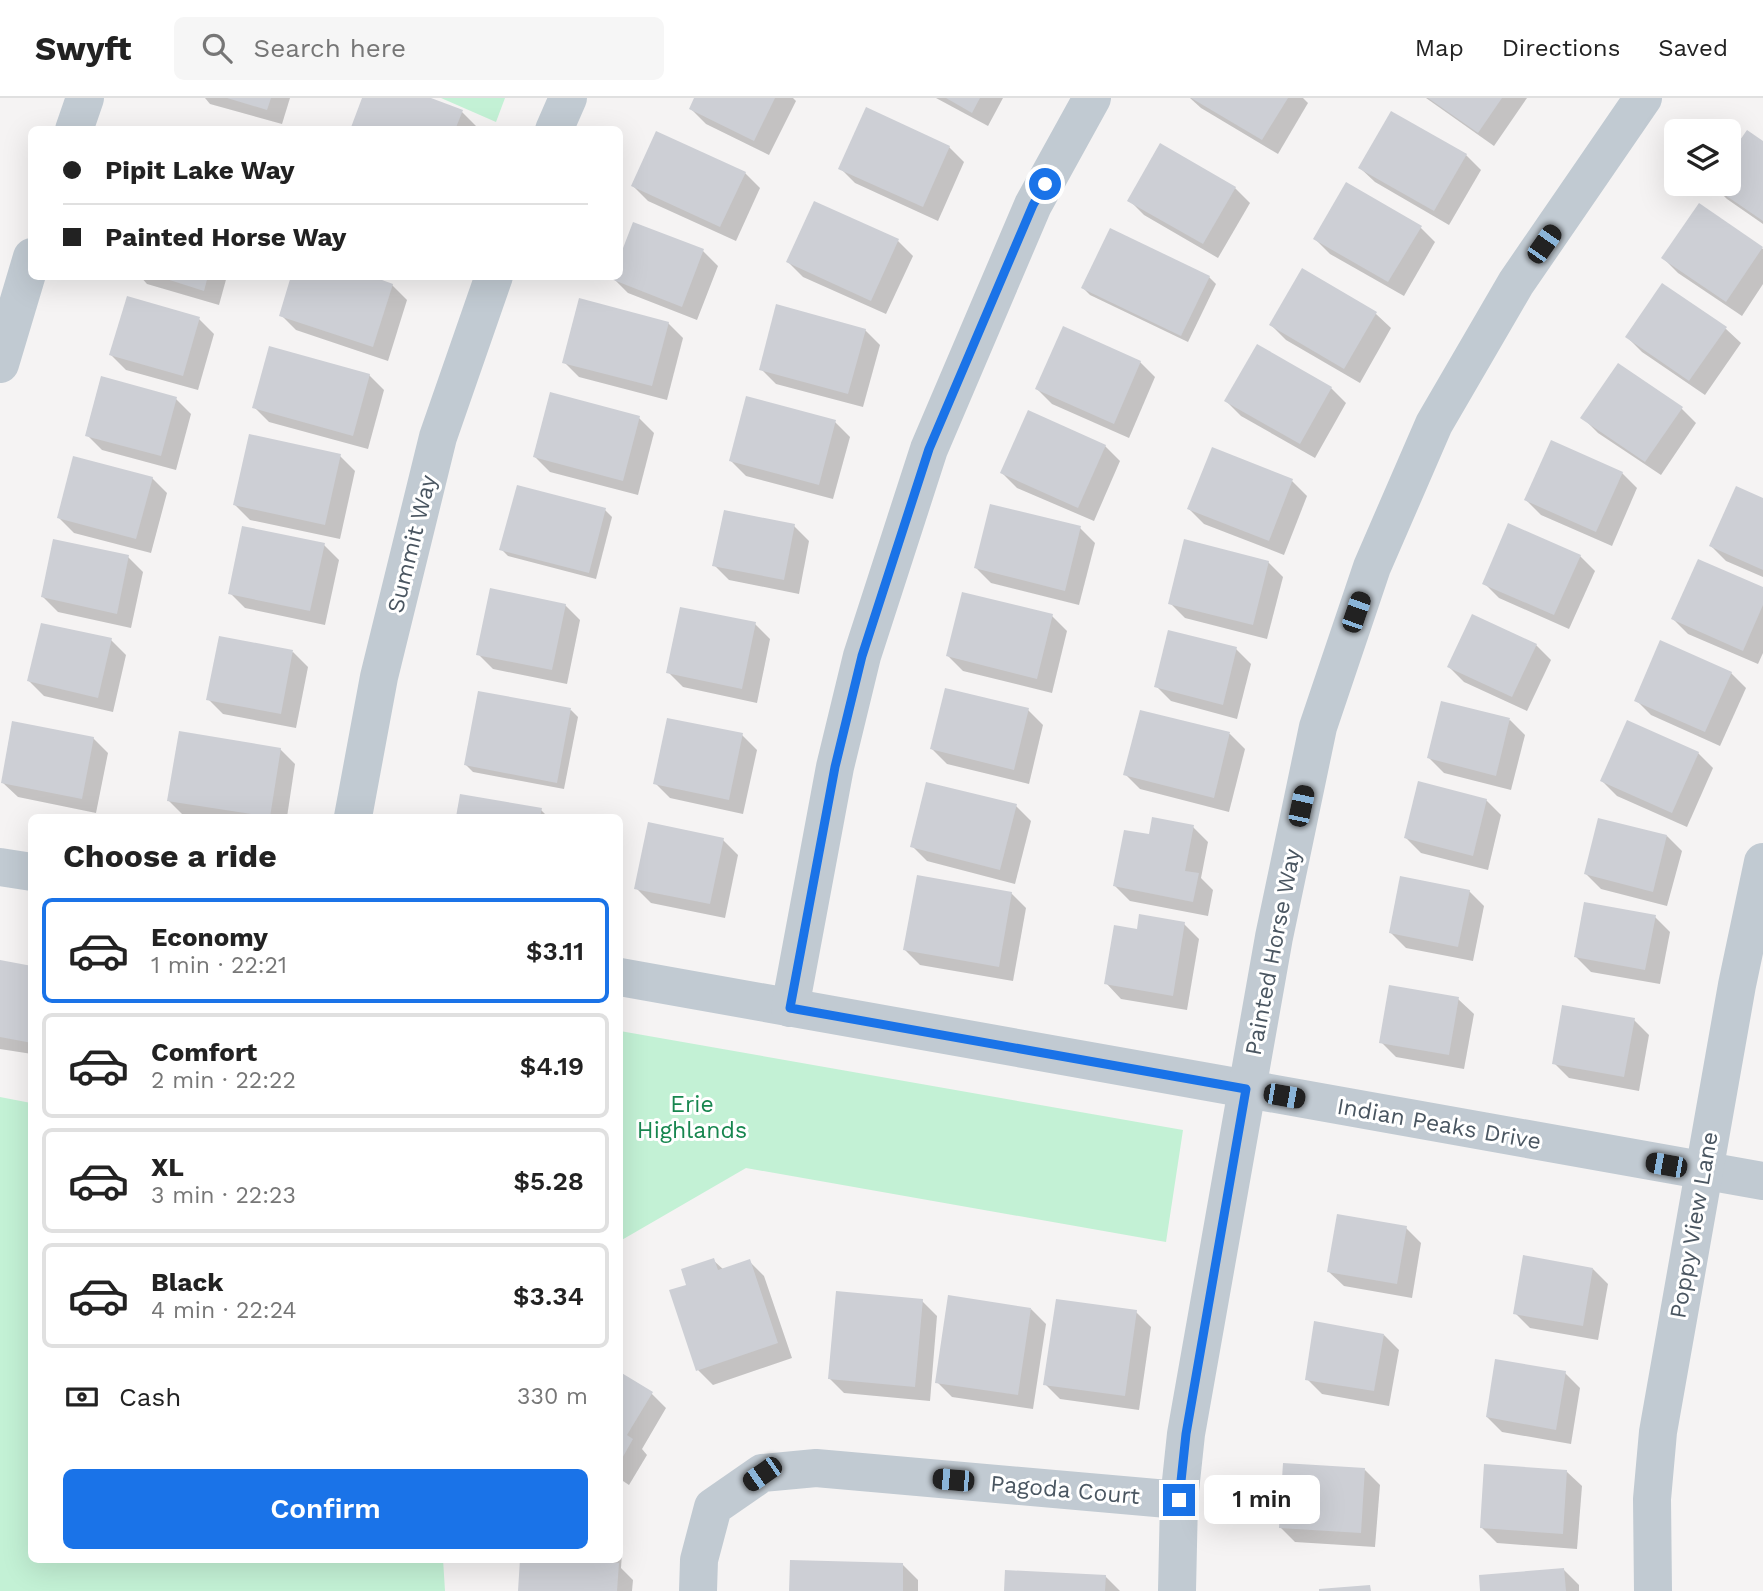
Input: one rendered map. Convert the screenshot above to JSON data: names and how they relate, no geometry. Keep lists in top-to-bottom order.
{
  "streets": {
    "street": [
      "Summit Way",
      "Painted Horse Way",
      "Indian Peaks Drive",
      "Poppy View Lane",
      "Pagoda Court"
    ]
  },
  "crossings": [
    ["Painted Horse Way", "Indian Peaks Drive"],
    ["Painted Horse Way", "Pagoda Court"],
    ["Indian Peaks Drive", "Poppy View Lane"]
  ],
  "parks": ["Erie Highlands"],
  "page": {
    "header": "Swyft",
    "search": "Search here",
    "nav": ["Map", "Directions", "Saved"],
    "banner": ["Pipit Lake Way", "Painted Horse Way"],
    "heading": "Choose a ride",
    "list": [
      {
        "name": "Economy",
        "note": "1 min · 22:21",
        "value": "$3.11"
      },
      {
        "name": "Comfort",
        "note": "2 min · 22:22",
        "value": "$4.19"
      },
      {
        "name": "XL",
        "note": "3 min · 22:23",
        "value": "$5.28"
      },
      {
        "name": "Black",
        "note": "4 min · 22:24",
        "value": "$3.34"
      }
    ],
    "pay": ["Cash", "330 m"],
    "buttons": "Confirm",
    "bubble": "1 min"
  }
}
